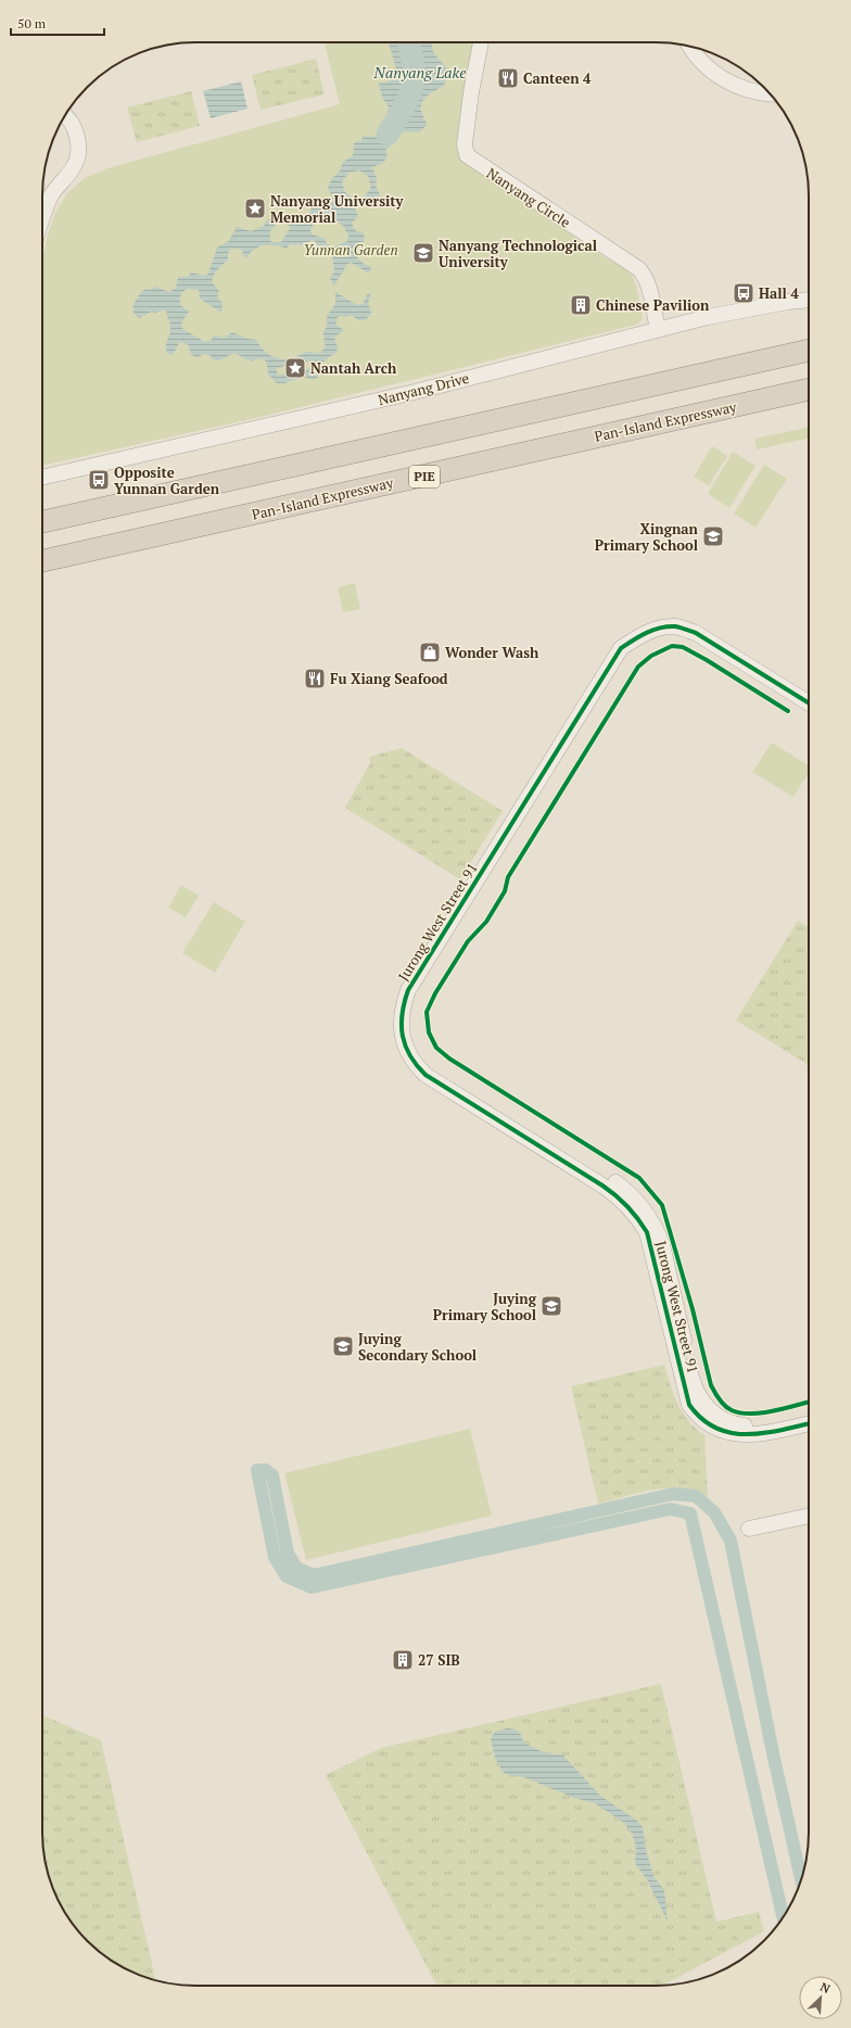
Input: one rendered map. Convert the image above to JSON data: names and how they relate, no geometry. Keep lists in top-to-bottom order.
{
  "streets": {
    "highway": ["Pan-Island Expressway", "PIE"],
    "street": ["Nanyang Circle", "Nanyang Drive", "Jurong West Street 91"]
  },
  "crossings": [
    ["Nanyang Circle", "Nanyang Drive"]
  ],
  "water": ["Nanyang Lake"],
  "parks": ["Yunnan Garden"],
  "places": {
    "restaurant": ["Canteen 4", "Fu Xiang Seafood"],
    "place": ["Nanyang University Memorial", "Nantah Arch"],
    "school or university": [
      "Nanyang Technological University",
      "Xingnan Primary School",
      "Juying Primary School",
      "Juying Secondary School"
    ],
    "bus stop": ["Hall 4", "Opposite Yunnan Garden"],
    "building": ["Chinese Pavilion", "27 SIB"],
    "shop": ["Wonder Wash"]
  },
  "scale_bar": "50 m",
  "north": "top right"
}
